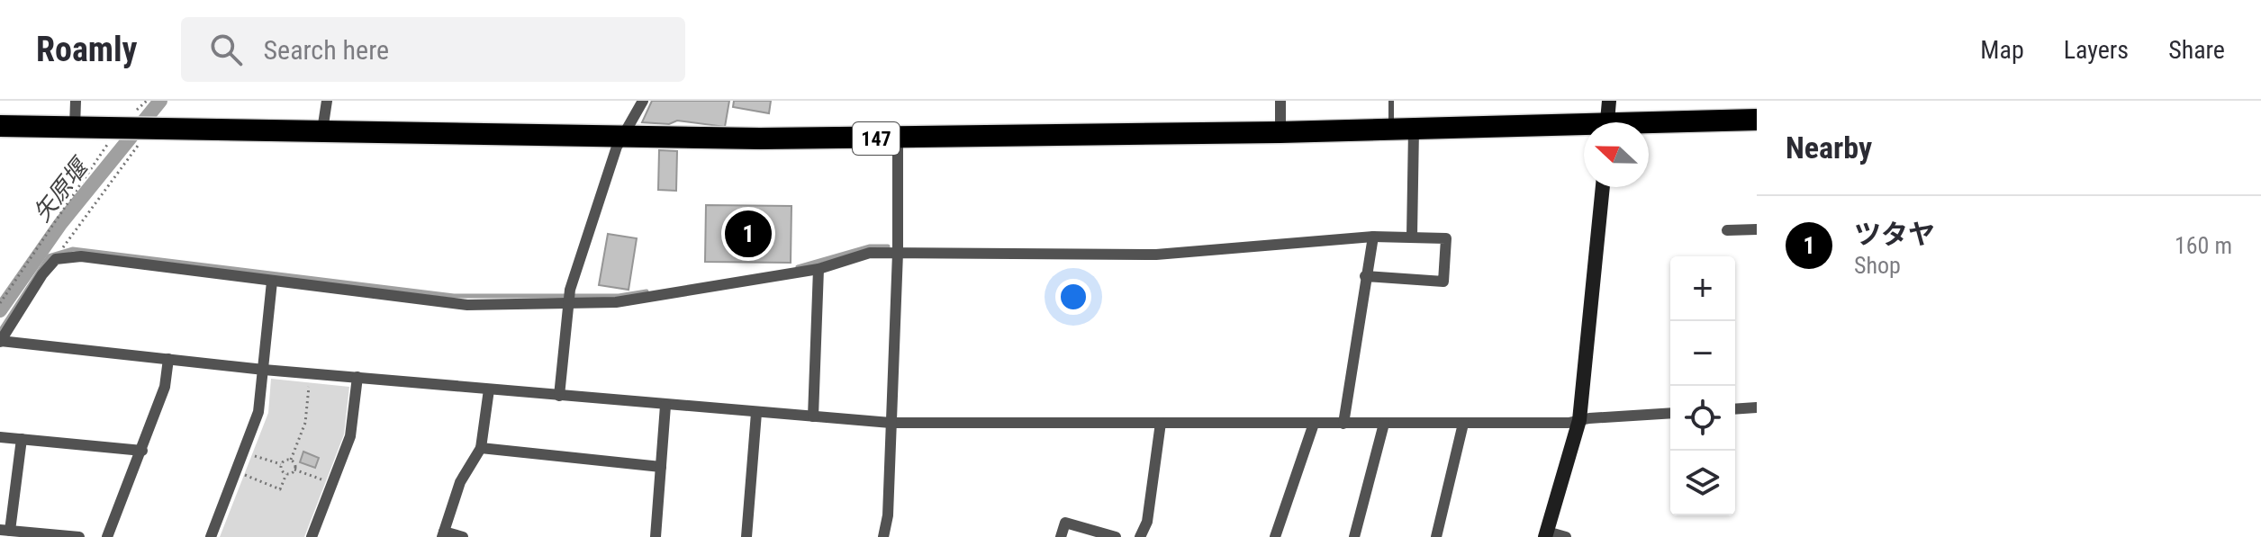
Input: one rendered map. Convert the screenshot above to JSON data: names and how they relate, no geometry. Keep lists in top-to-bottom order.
{
  "streets": {
    "highway": ["147"]
  },
  "water": ["矢原堰"],
  "north": "left",
  "page": {
    "header": "Roamly",
    "search": "Search here",
    "nav": ["Map", "Layers", "Share"],
    "heading": "Nearby",
    "list": [
      {
        "mark": "1",
        "name": "ツタヤ",
        "note": "Shop",
        "value": "160 m"
      }
    ],
    "pins": "1",
    "map_buttons": ["+", "−"]
  }
}
